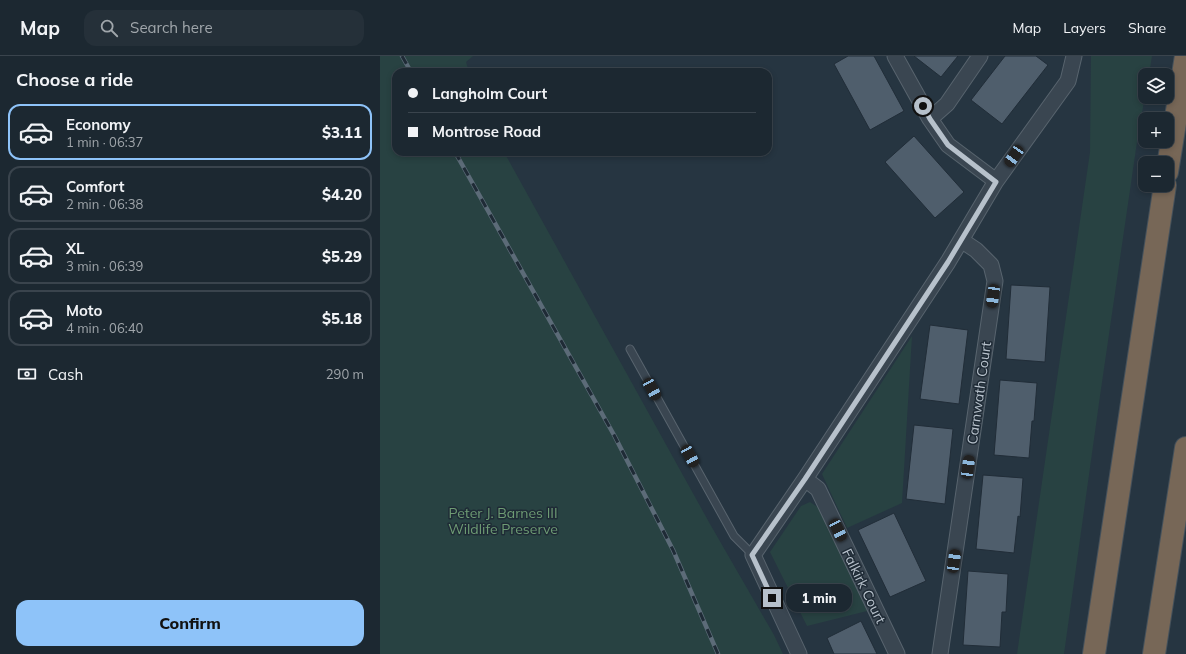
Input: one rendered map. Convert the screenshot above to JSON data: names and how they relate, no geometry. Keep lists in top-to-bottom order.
{
  "streets": {
    "street": ["Carnwath Court", "Falkirk Court"]
  },
  "parks": ["Peter J. Barnes III Wildlife Preserve"],
  "page": {
    "header": "Map",
    "search": "Search here",
    "nav": ["Map", "Layers", "Share"],
    "heading": "Choose a ride",
    "map_buttons": ["+", "−"],
    "banner": ["Langholm Court", "Montrose Road"],
    "list": [
      {
        "name": "Economy",
        "note": "1 min · 06:37",
        "value": "$3.11"
      },
      {
        "name": "Comfort",
        "note": "2 min · 06:38",
        "value": "$4.20"
      },
      {
        "name": "XL",
        "note": "3 min · 06:39",
        "value": "$5.29"
      },
      {
        "name": "Moto",
        "note": "4 min · 06:40",
        "value": "$5.18"
      }
    ],
    "pay": ["Cash", "290 m"],
    "bubble": "1 min",
    "buttons": "Confirm"
  }
}
